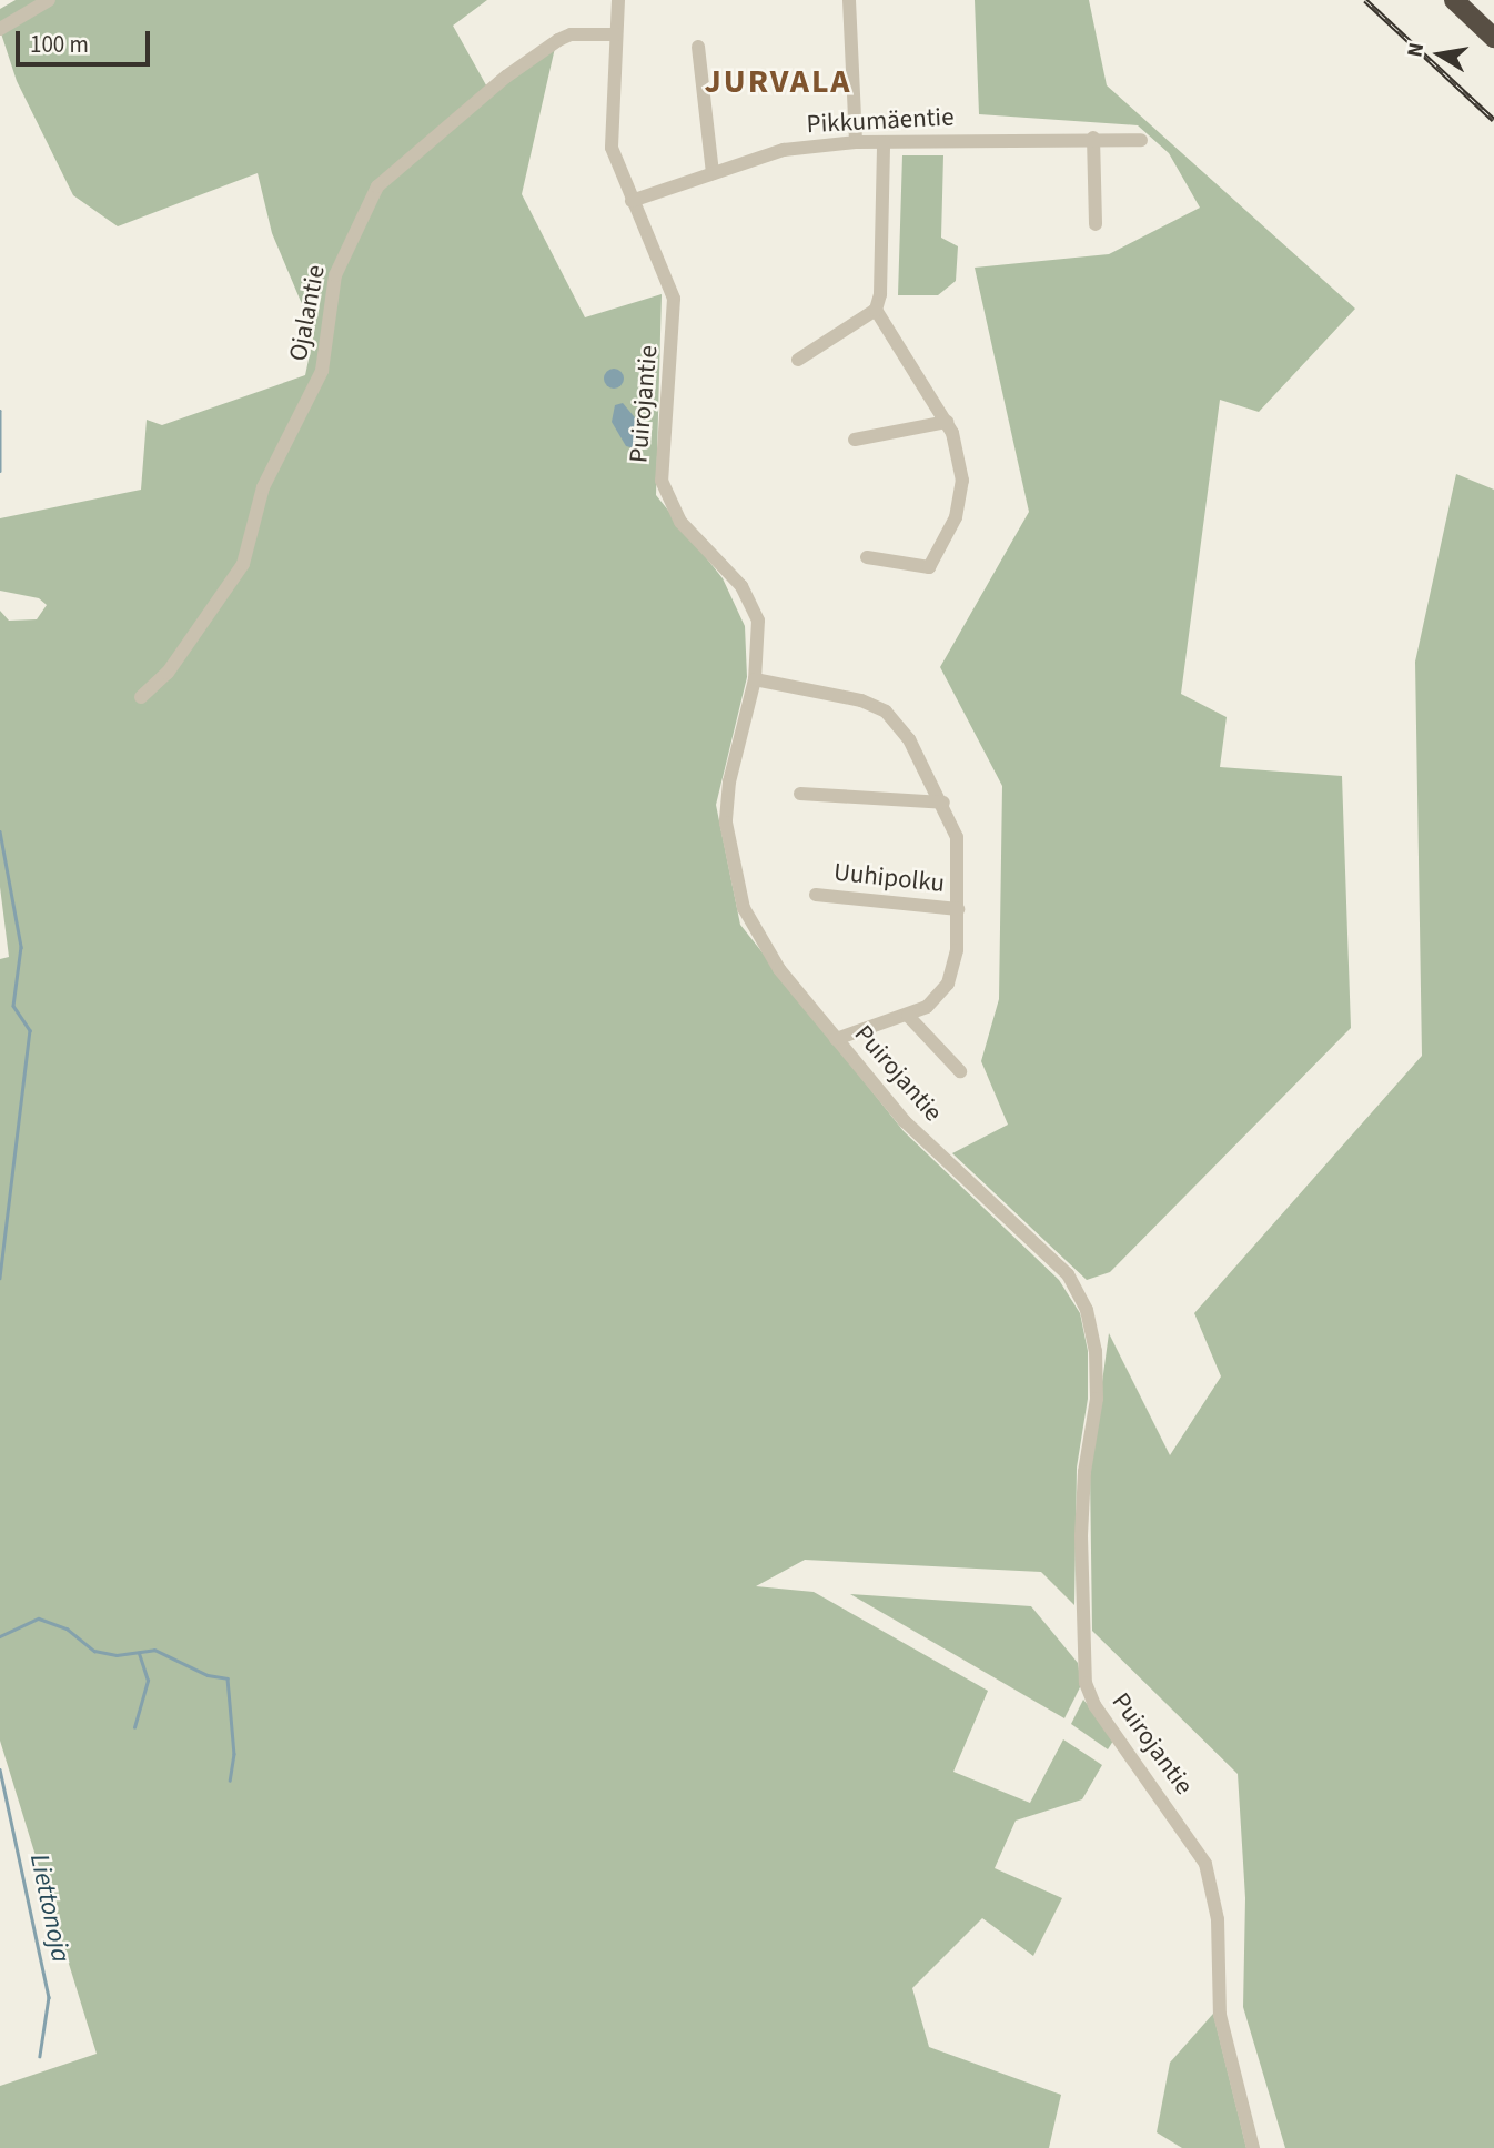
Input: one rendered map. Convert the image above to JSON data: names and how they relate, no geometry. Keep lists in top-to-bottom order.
{
  "streets": {
    "street": [
      "Pikkumäentie",
      "Ojalantie",
      "Puirojantie",
      "Uuhipolku"
    ]
  },
  "crossings": [
    ["Pikkumäentie", "Puirojantie"],
    ["Ojalantie", "Puirojantie"]
  ],
  "districts": ["JURVALA"],
  "water": ["Liettonoja"],
  "scale_bar": "100 m",
  "north": "left"
}
